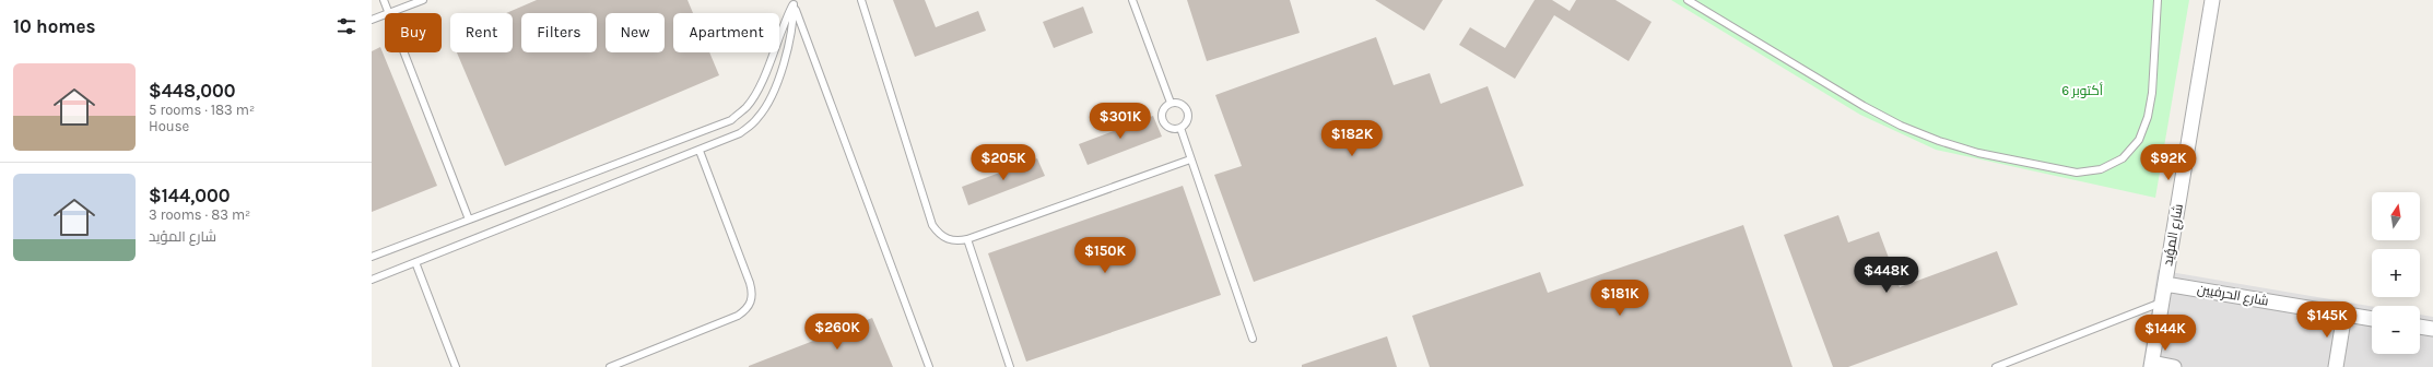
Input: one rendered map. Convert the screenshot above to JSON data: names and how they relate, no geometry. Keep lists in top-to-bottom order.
{
  "streets": {
    "street": ["شارع المؤيد", "شارع الحرفيين"]
  },
  "crossings": [
    ["شارع المؤيد", "شارع الحرفيين"]
  ],
  "parks": ["6 أكتوبر"],
  "north": "top",
  "page": {
    "heading": "10 homes",
    "chip": [
      "Buy",
      "Rent",
      "Filters",
      "New",
      "Apartment"
    ],
    "list": [
      {
        "name": "$448,000",
        "note": "5 rooms · 183 m² · House"
      },
      {
        "name": "$144,000",
        "note": "3 rooms · 83 m² · شارع المؤيد"
      }
    ],
    "price": [
      "$301K",
      "$182K",
      "$205K",
      "$92K",
      "$150K",
      "$448K",
      "$181K",
      "$145K",
      "$260K",
      "$144K"
    ],
    "map_buttons": ["+", "−"]
  }
}
